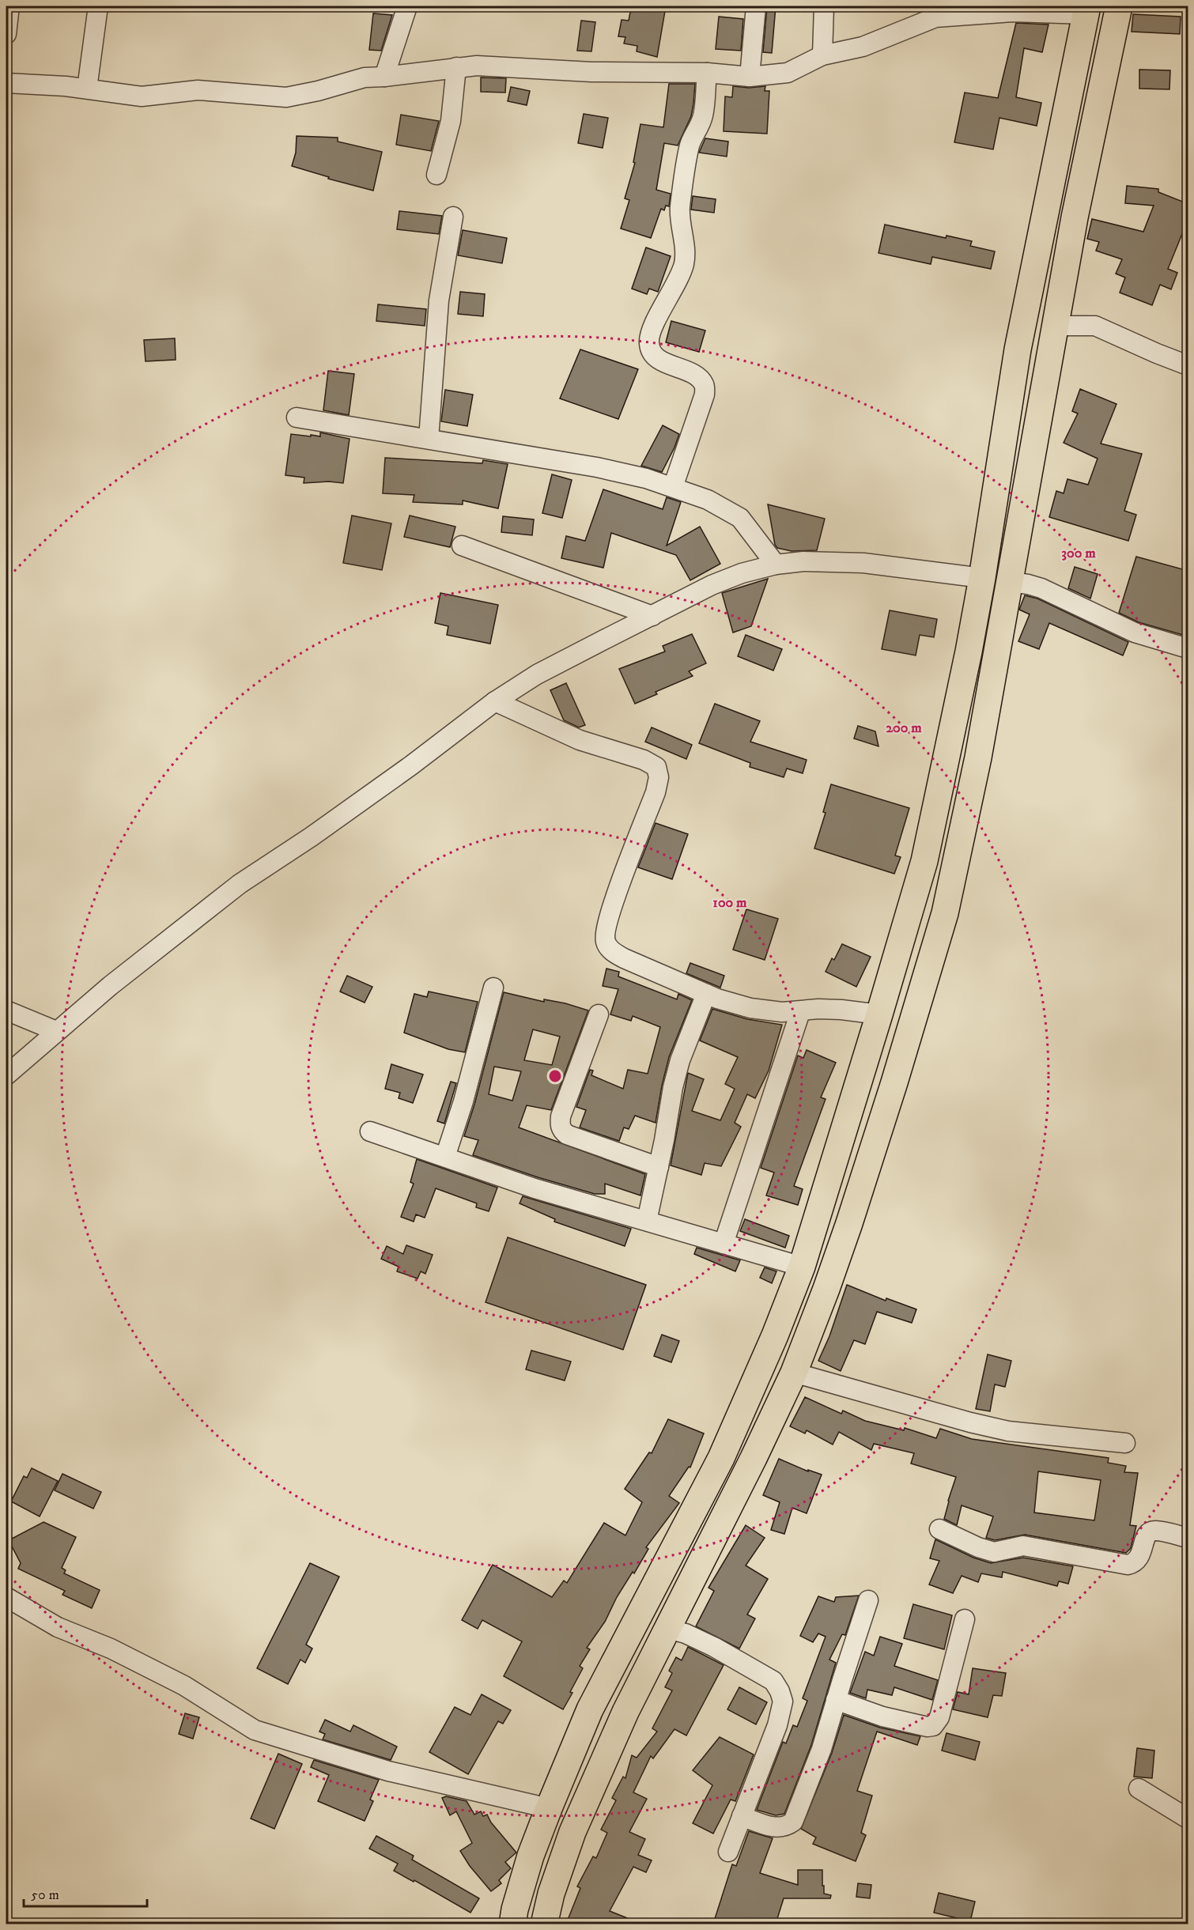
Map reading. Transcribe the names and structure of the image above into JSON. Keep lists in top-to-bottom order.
{
  "scale_bar": "50 m",
  "rings": ["300 m", "200 m", "100 m"]
}
